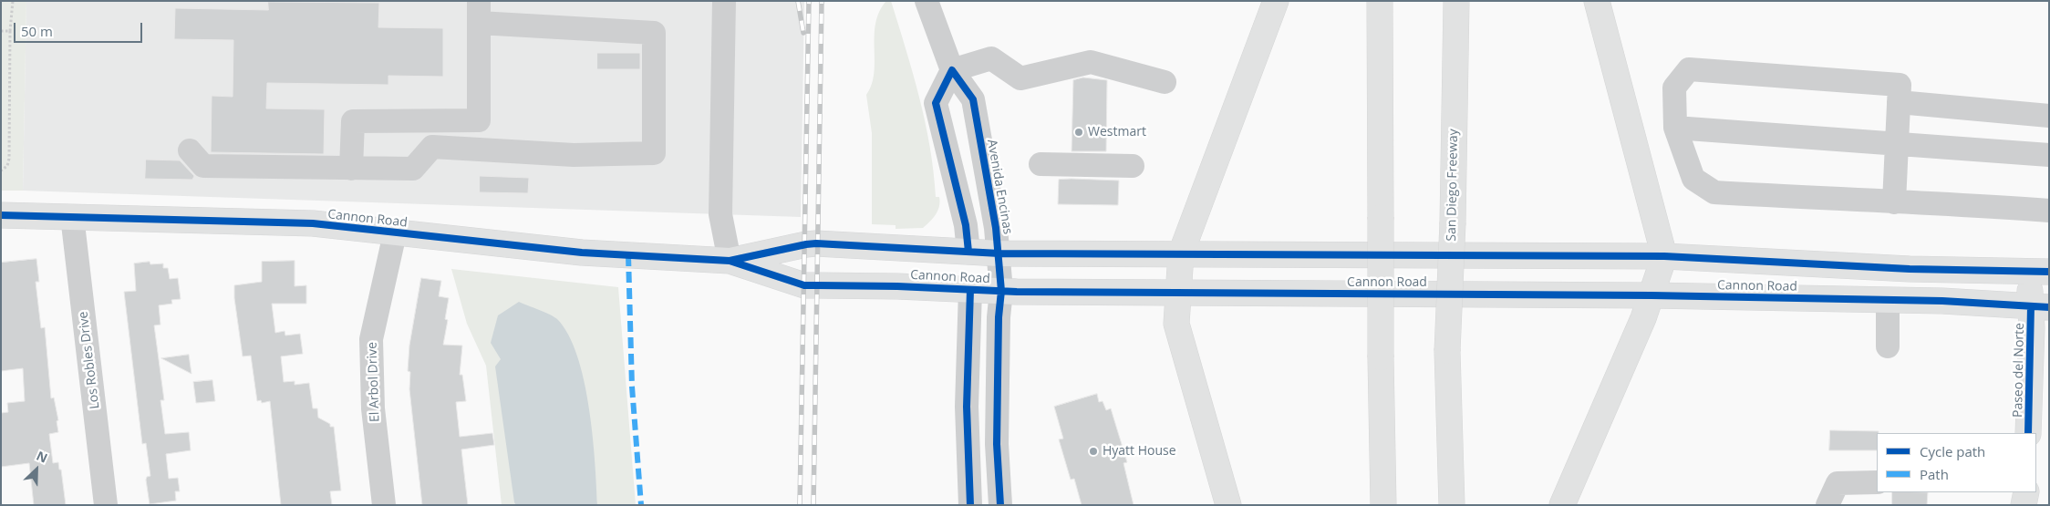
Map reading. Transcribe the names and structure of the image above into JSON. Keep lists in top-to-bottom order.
{
  "streets": {
    "main road": ["San Diego Freeway", "Cannon Road", "Paseo del Norte"],
    "street": ["Avenida Encinas", "Los Robles Drive", "El Arbol Drive"]
  },
  "crossings": [
    ["Avenida Encinas", "Cannon Road"],
    ["Cannon Road", "Los Robles Drive"],
    ["Cannon Road", "Paseo del Norte"],
    ["Cannon Road", "El Arbol Drive"]
  ],
  "places": ["Westmart", "Hyatt House"],
  "legend": ["Cycle path", "Path"],
  "scale_bar": "50 m",
  "north": "top right"
}
